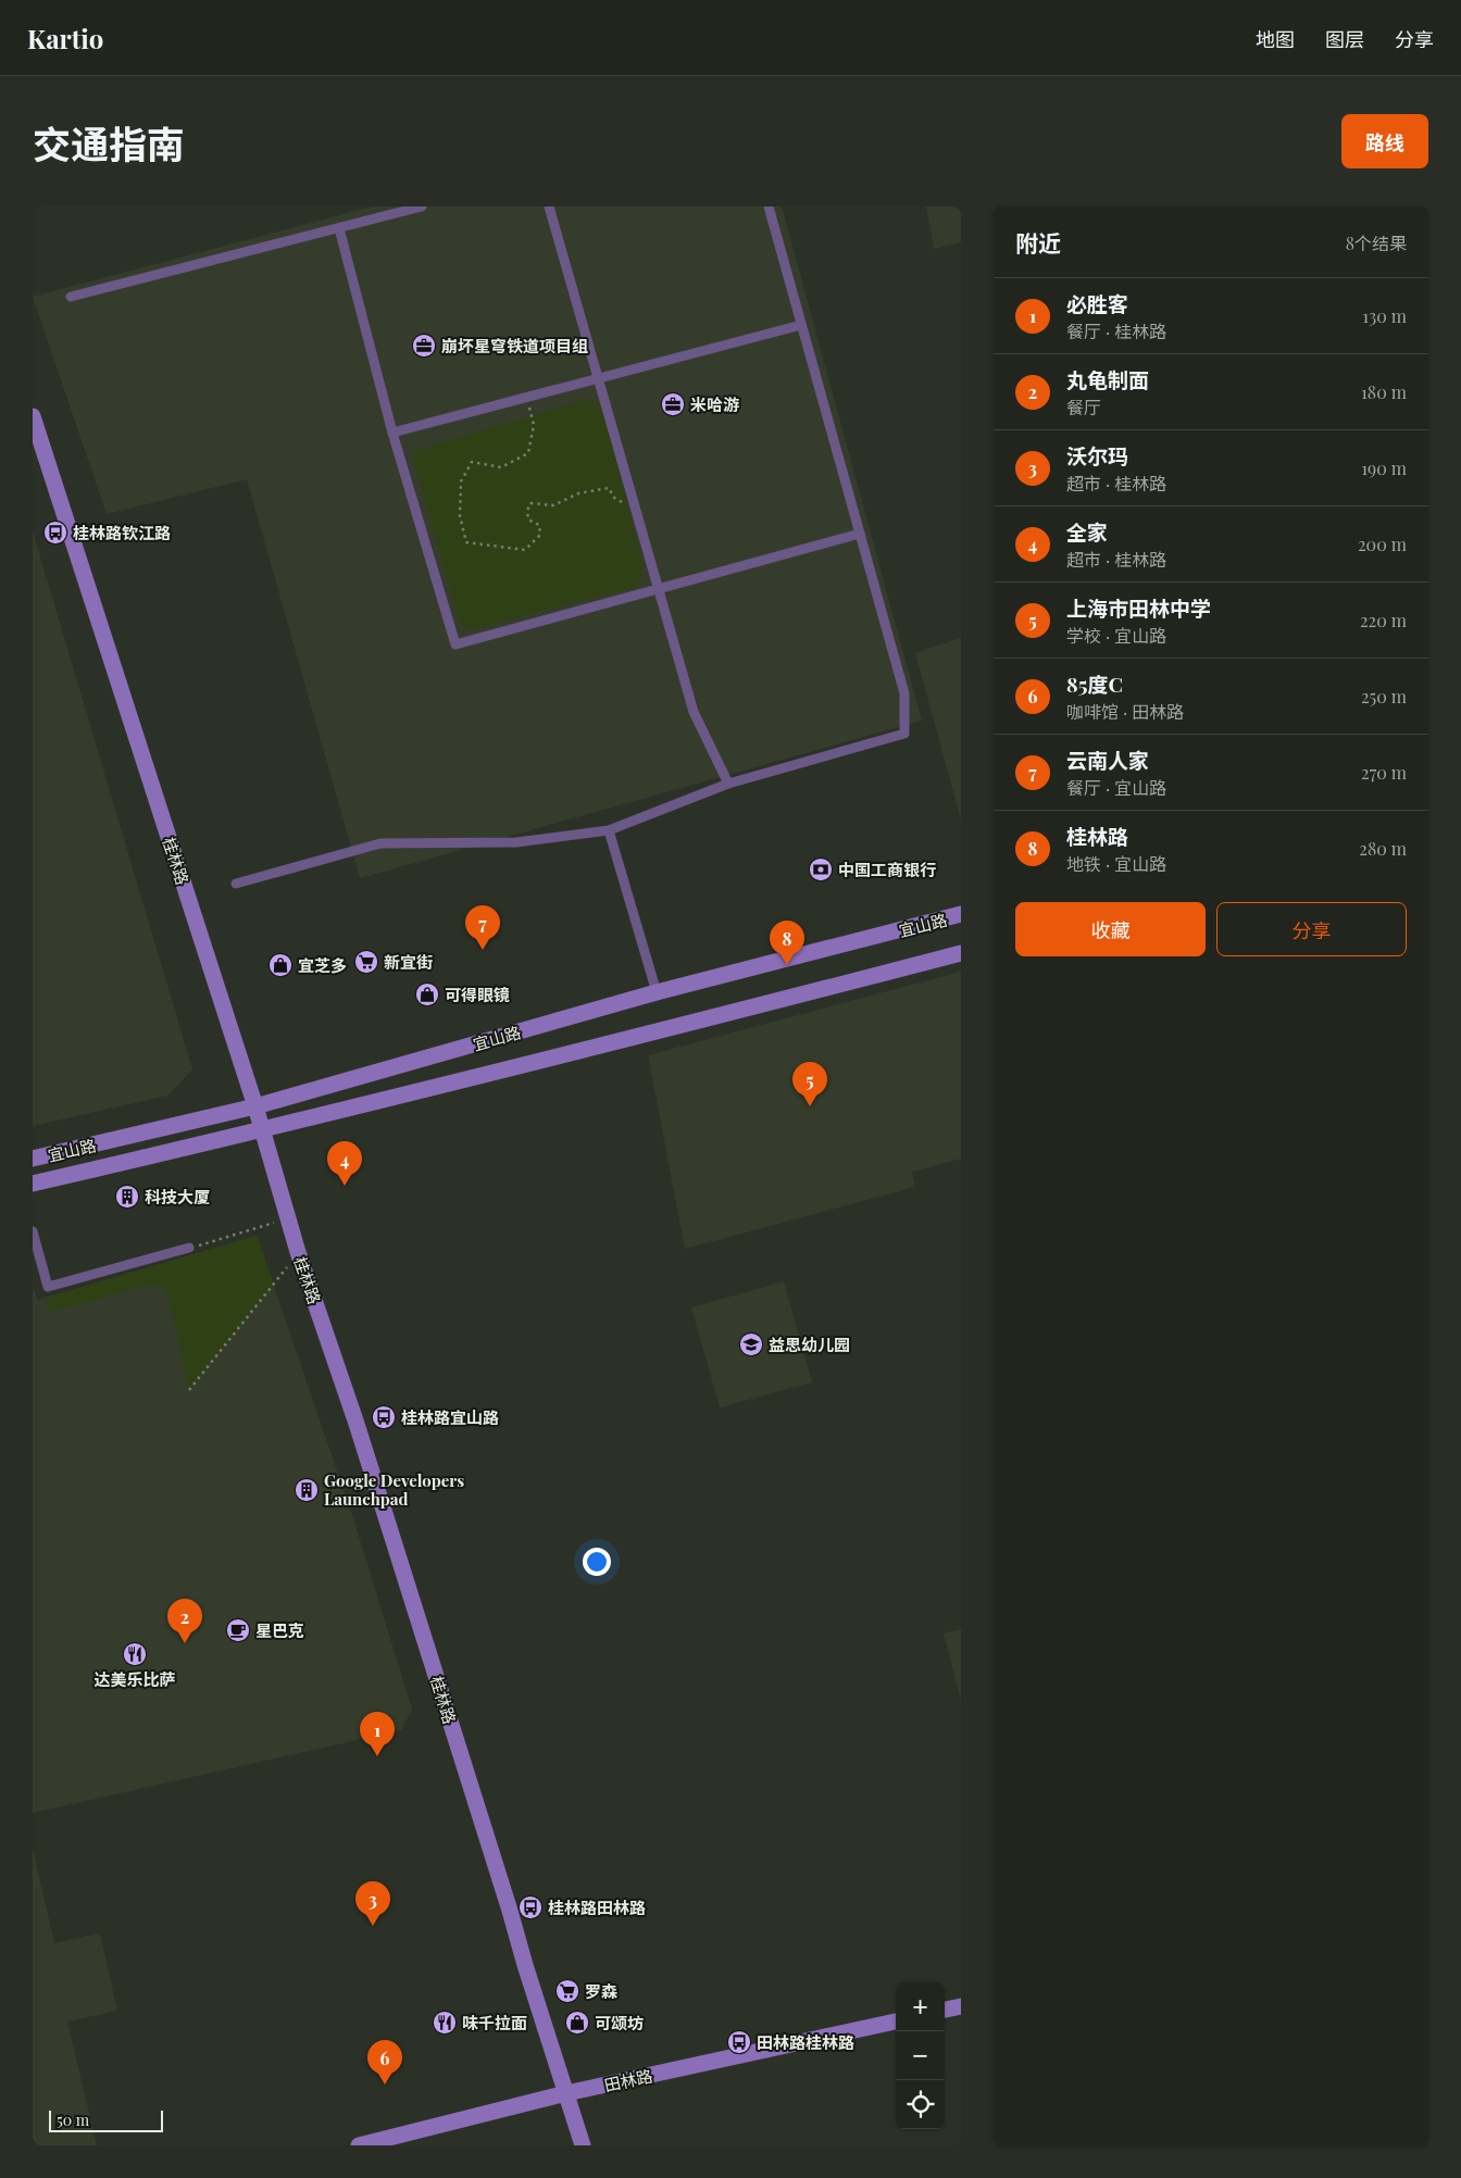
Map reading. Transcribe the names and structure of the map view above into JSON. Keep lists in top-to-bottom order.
{
  "streets": {
    "main road": ["桂林路", "宜山路", "田林路"]
  },
  "crossings": [
    ["桂林路", "宜山路"],
    ["桂林路", "田林路"]
  ],
  "places": {
    "office": ["崩坏星穹铁道项目组", "米哈游"],
    "bus stop": [
      "桂林路钦江路",
      "桂林路宜山路",
      "桂林路田林路",
      "田林路桂林路"
    ],
    "bank": ["中国工商银行"],
    "supermarket": ["新宜街", "罗森"],
    "shop": ["宜芝多", "可得眼镜", "可颂坊"],
    "building": ["科技大厦", "Google Developers Launchpad"],
    "school or university": ["益思幼儿园"],
    "cafe": ["星巴克"],
    "restaurant": ["达美乐比萨", "味千拉面"]
  },
  "scale_bar": "50 m",
  "page": {
    "header": "Kartio",
    "nav": ["地图", "图层", "分享"],
    "title": "交通指南",
    "buttons": [
      "路线",
      ["收藏", "分享"]
    ],
    "heading": ["附近", "8个结果"],
    "list": [
      {
        "mark": "1",
        "name": "必胜客",
        "note": "餐厅 · 桂林路",
        "value": "130 m"
      },
      {
        "mark": "2",
        "name": "丸龟制面",
        "note": "餐厅",
        "value": "180 m"
      },
      {
        "mark": "3",
        "name": "沃尔玛",
        "note": "超市 · 桂林路",
        "value": "190 m"
      },
      {
        "mark": "4",
        "name": "全家",
        "note": "超市 · 桂林路",
        "value": "200 m"
      },
      {
        "mark": "5",
        "name": "上海市田林中学",
        "note": "学校 · 宜山路",
        "value": "220 m"
      },
      {
        "mark": "6",
        "name": "85度C",
        "note": "咖啡馆 · 田林路",
        "value": "250 m"
      },
      {
        "mark": "7",
        "name": "云南人家",
        "note": "餐厅 · 宜山路",
        "value": "270 m"
      },
      {
        "mark": "8",
        "name": "桂林路",
        "note": "地铁 · 宜山路",
        "value": "280 m"
      }
    ],
    "pins": [
      "7",
      "8",
      "5",
      "4",
      "2",
      "1",
      "3",
      "6"
    ],
    "map_buttons": ["+", "−"],
    "scale": "50 m"
  }
}
